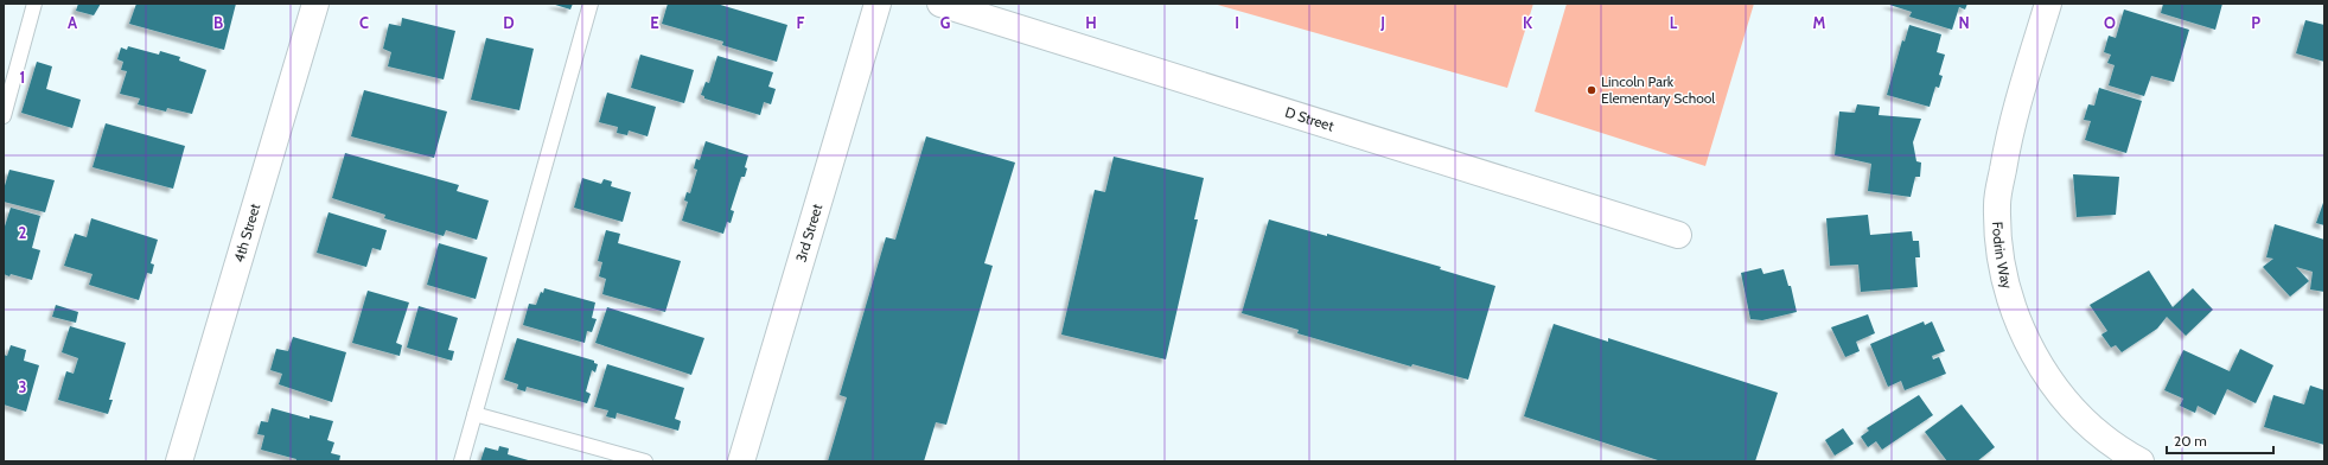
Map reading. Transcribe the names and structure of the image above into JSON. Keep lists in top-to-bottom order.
{
  "streets": {
    "street": [
      "D Street",
      "4th Street",
      "3rd Street",
      "Fodrin Way"
    ]
  },
  "places": ["Lincoln Park Elementary School"],
  "scale_bar": "20 m",
  "grid": {
    "columns": [
      "A",
      "B",
      "C",
      "D",
      "E",
      "F",
      "G",
      "H",
      "I",
      "J",
      "K",
      "L",
      "M",
      "N",
      "O",
      "P"
    ],
    "rows": ["1", "2", "3"]
  }
}
